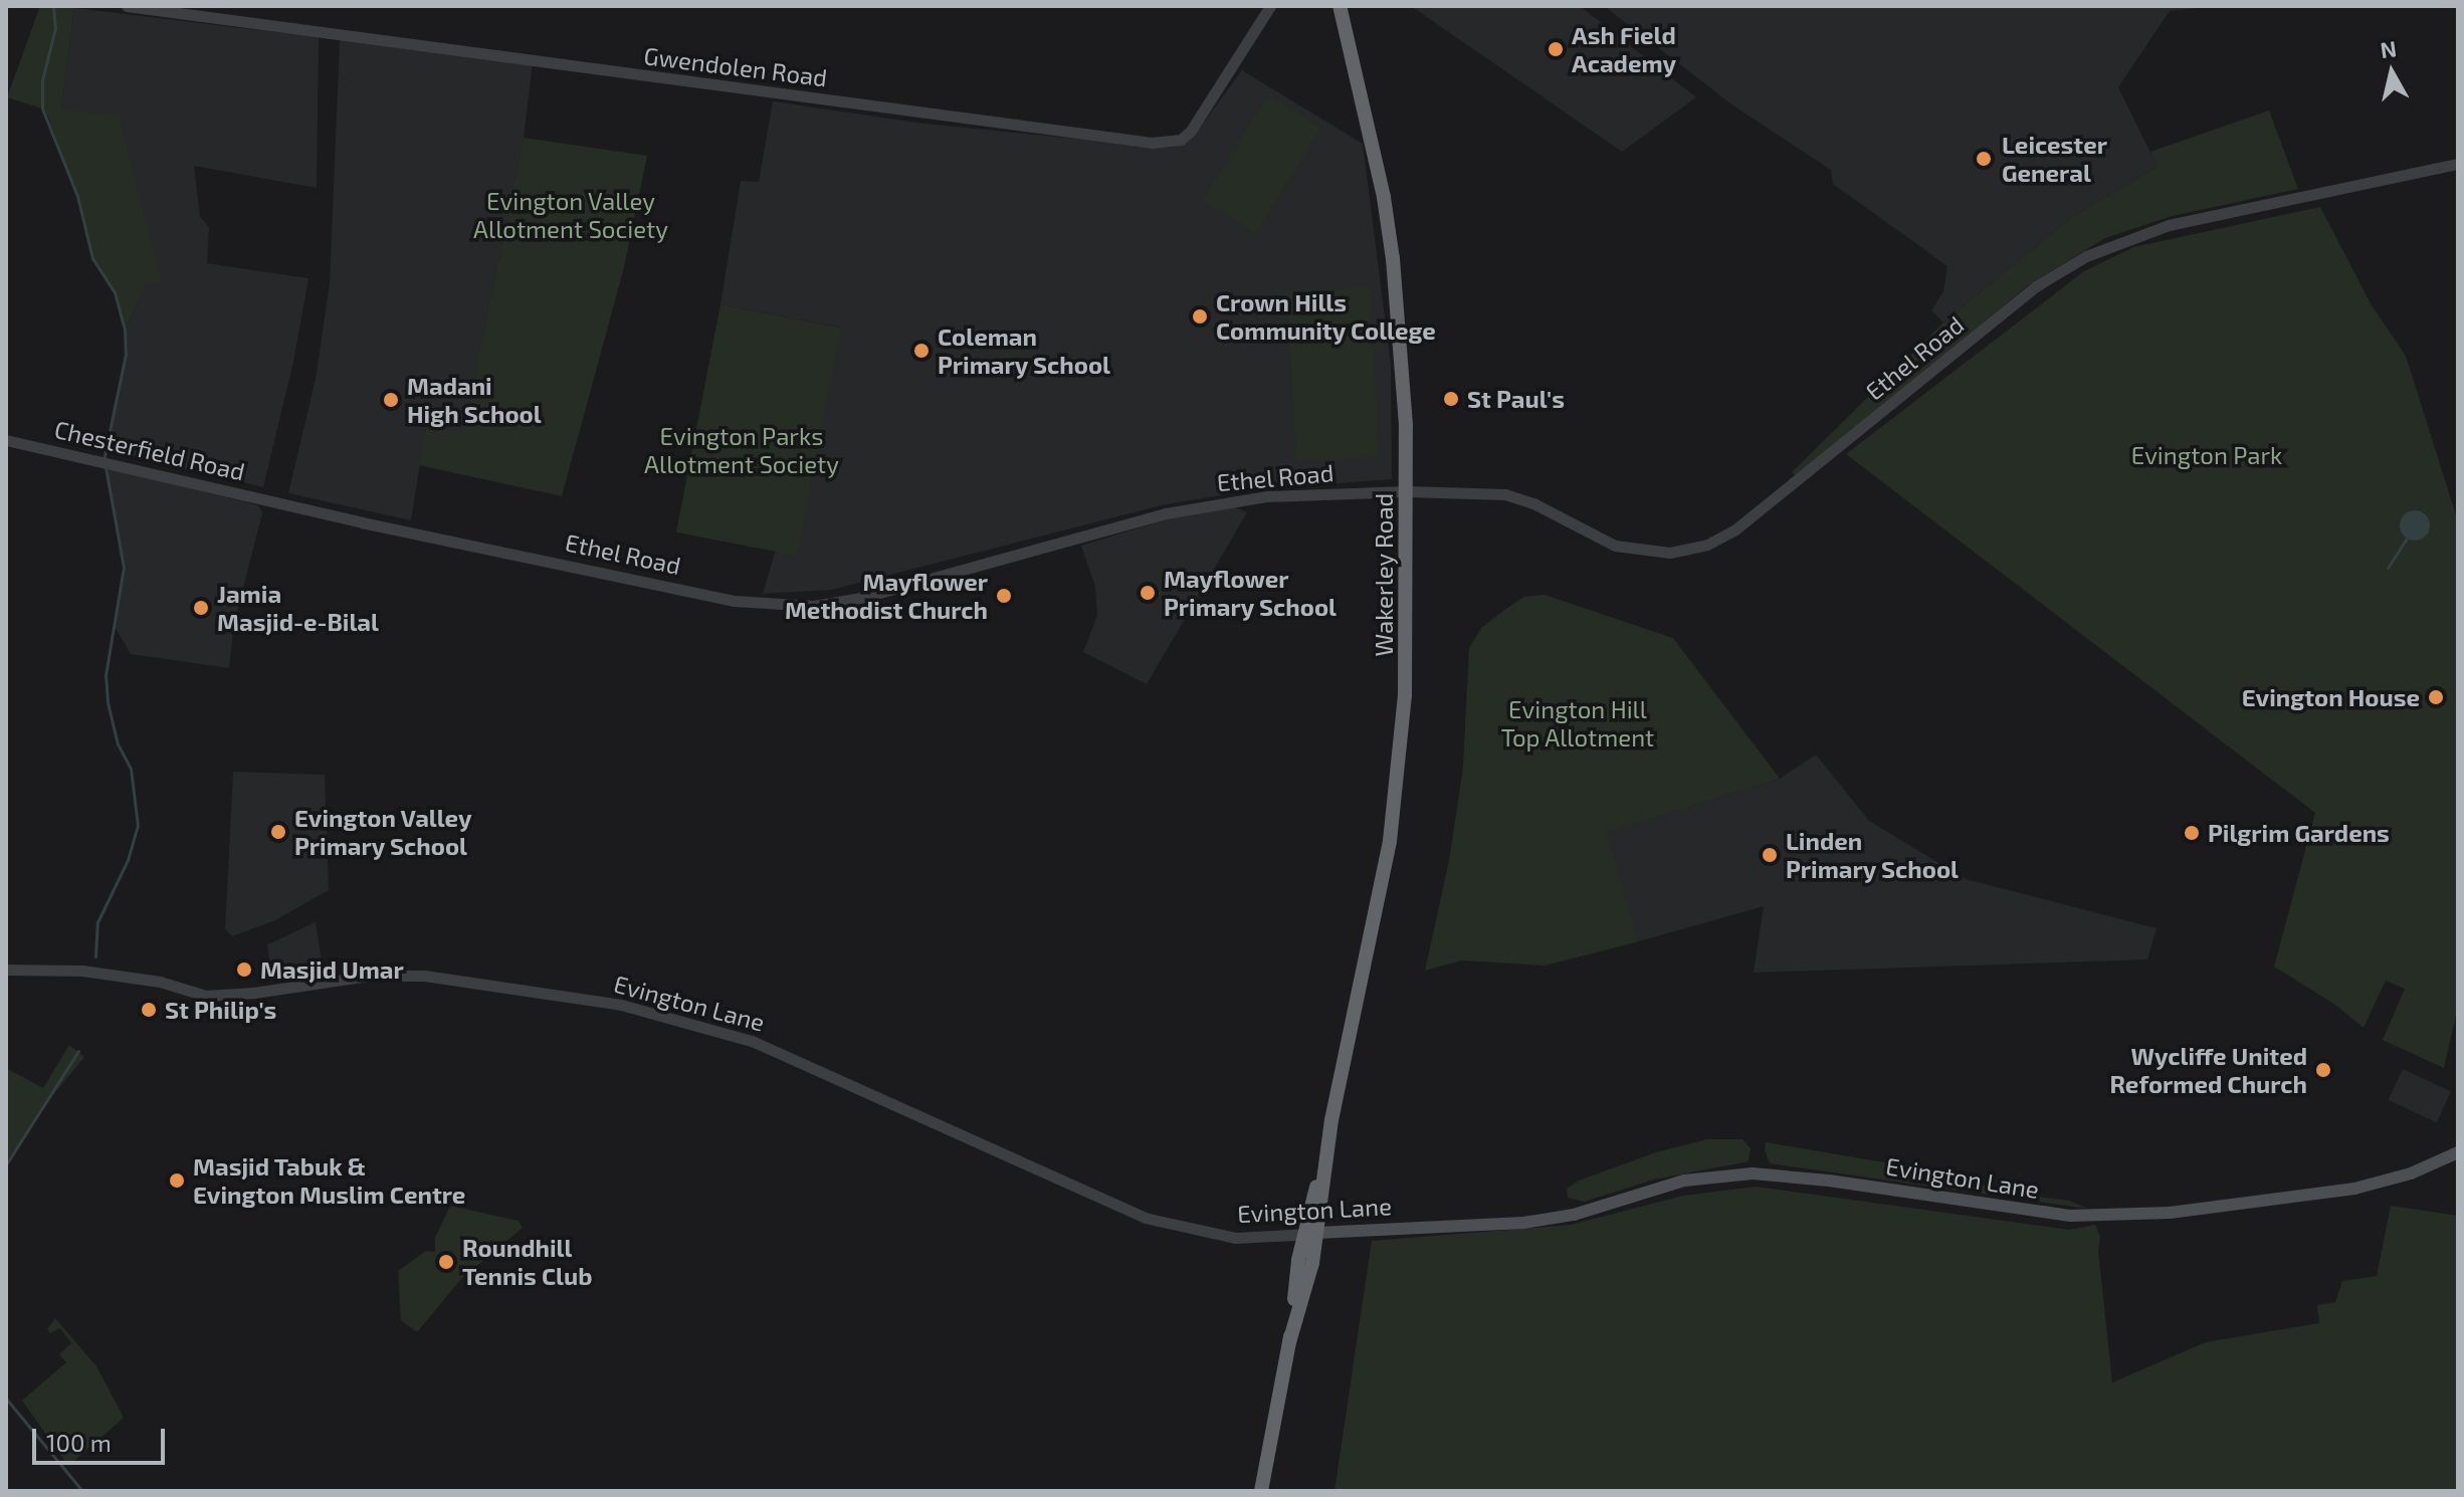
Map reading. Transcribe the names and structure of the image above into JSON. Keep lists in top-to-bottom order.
{
  "streets": {
    "highway": ["Wakerley Road"],
    "main road": ["Evington Lane"],
    "street": ["Gwendolen Road", "Ethel Road", "Chesterfield Road"]
  },
  "crossings": [
    ["Ethel Road", "Chesterfield Road"],
    ["Ethel Road", "Wakerley Road"],
    ["Wakerley Road", "Evington Lane"]
  ],
  "parks": [
    "Evington Valley Allotment Society",
    "Evington Parks Allotment Society",
    "Evington Park",
    "Evington Hill Top Allotment"
  ],
  "places": [
    "Ash Field Academy",
    "Leicester General",
    "Crown Hills Community College",
    "Coleman Primary School",
    "St Paul's",
    "Madani High School",
    "Mayflower Primary School",
    "Mayflower Methodist Church",
    "Jamia Masjid-e-Bilal",
    "Evington House",
    "Evington Valley Primary School",
    "Pilgrim Gardens",
    "Linden Primary School",
    "Masjid Umar",
    "St Philip's",
    "Wycliffe United Reformed Church",
    "Masjid Tabuk & Evington Muslim Centre",
    "Roundhill Tennis Club"
  ],
  "scale_bar": "100 m",
  "north": "top"
}
